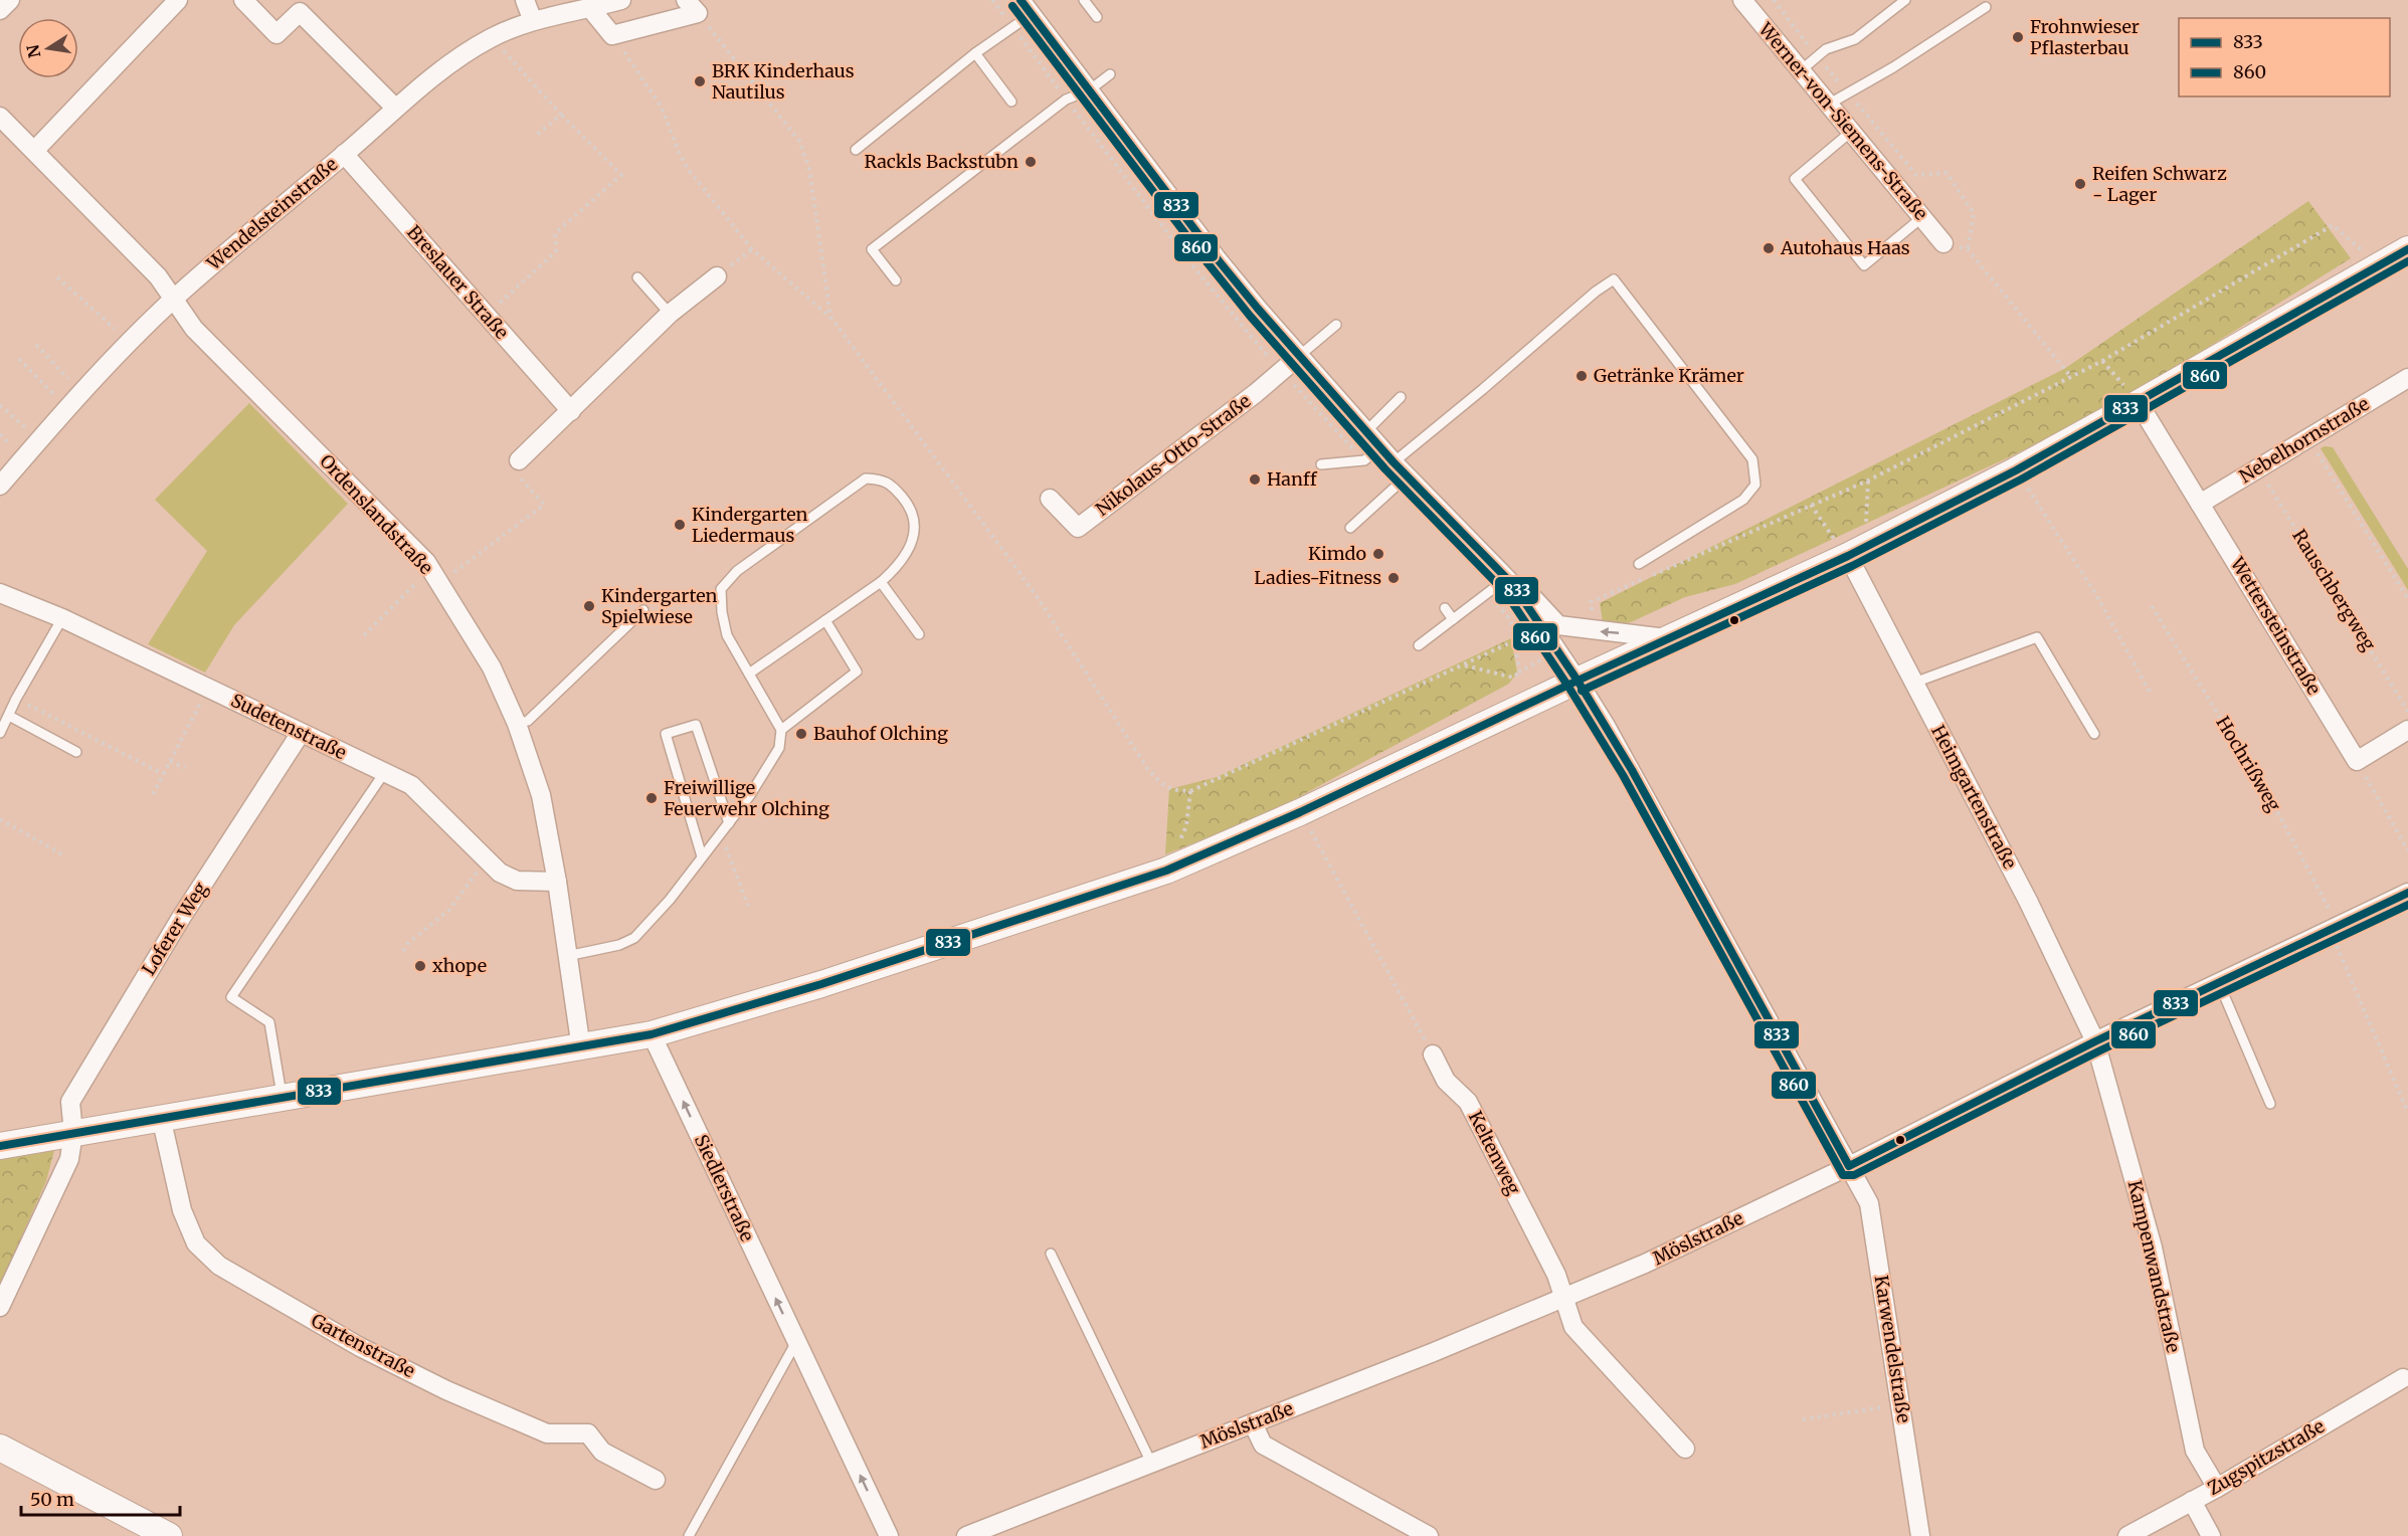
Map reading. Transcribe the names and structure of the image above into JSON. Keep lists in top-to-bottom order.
{
  "streets": {
    "street": [
      "Werner-von-Siemens-Straße",
      "Wendelsteinstraße",
      "Breslauer Straße",
      "Nebelhornstraße",
      "Nikolaus-Otto-Straße",
      "Ordenslandstraße",
      "Wettersteinstraße",
      "Sudetenstraße",
      "Heimgartenstraße",
      "Loferer Weg",
      "Keltenweg",
      "Siedlerstraße",
      "Möslstraße",
      "Kampenwandstraße",
      "Gartenstraße",
      "Karwendelstraße",
      "Zugspitzstraße"
    ],
    "path": ["Rauschbergweg", "Hochrißweg"]
  },
  "crossings": [
    ["Wendelsteinstraße", "Breslauer Straße"],
    ["Wendelsteinstraße", "Ordenslandstraße"],
    ["Nebelhornstraße", "Rauschbergweg"],
    ["Nebelhornstraße", "Wettersteinstraße"],
    ["Ordenslandstraße", "Sudetenstraße"],
    ["Sudetenstraße", "Loferer Weg"],
    ["Hochrißweg", "Möslstraße"],
    ["Heimgartenstraße", "Möslstraße"],
    ["Heimgartenstraße", "Kampenwandstraße"],
    ["Keltenweg", "Möslstraße"],
    ["Möslstraße", "Kampenwandstraße"],
    ["Möslstraße", "Karwendelstraße"],
    ["Kampenwandstraße", "Zugspitzstraße"]
  ],
  "one_way": ["Siedlerstraße"],
  "places": [
    "Frohnwieser Pflasterbau",
    "BRK Kinderhaus Nautilus",
    "Rackls Backstubn",
    "Reifen Schwarz - Lager",
    "Autohaus Haas",
    "Getränke Krämer",
    "Hanff",
    "Kindergarten Liedermaus",
    "Kimdo",
    "Ladies-Fitness",
    "Kindergarten Spielwiese",
    "Bauhof Olching",
    "Freiwillige Feuerwehr Olching",
    "xhope"
  ],
  "lines": ["transit line 833", "transit line 860"],
  "legend": ["833", "860"],
  "scale_bar": "50 m",
  "north": "left"
}
